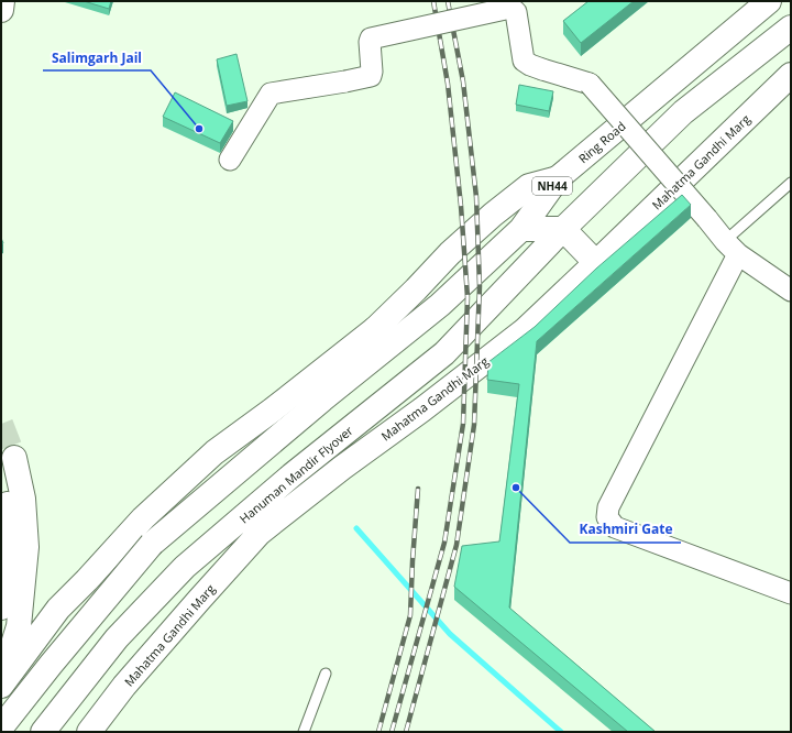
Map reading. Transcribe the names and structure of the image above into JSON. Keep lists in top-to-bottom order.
{
  "streets": {
    "main road": [
      "Ring Road",
      "Mahatma Gandhi Marg",
      "NH44",
      "Hanuman Mandir Flyover"
    ]
  },
  "places": ["Salimgarh Jail", "Kashmiri Gate"]
}
